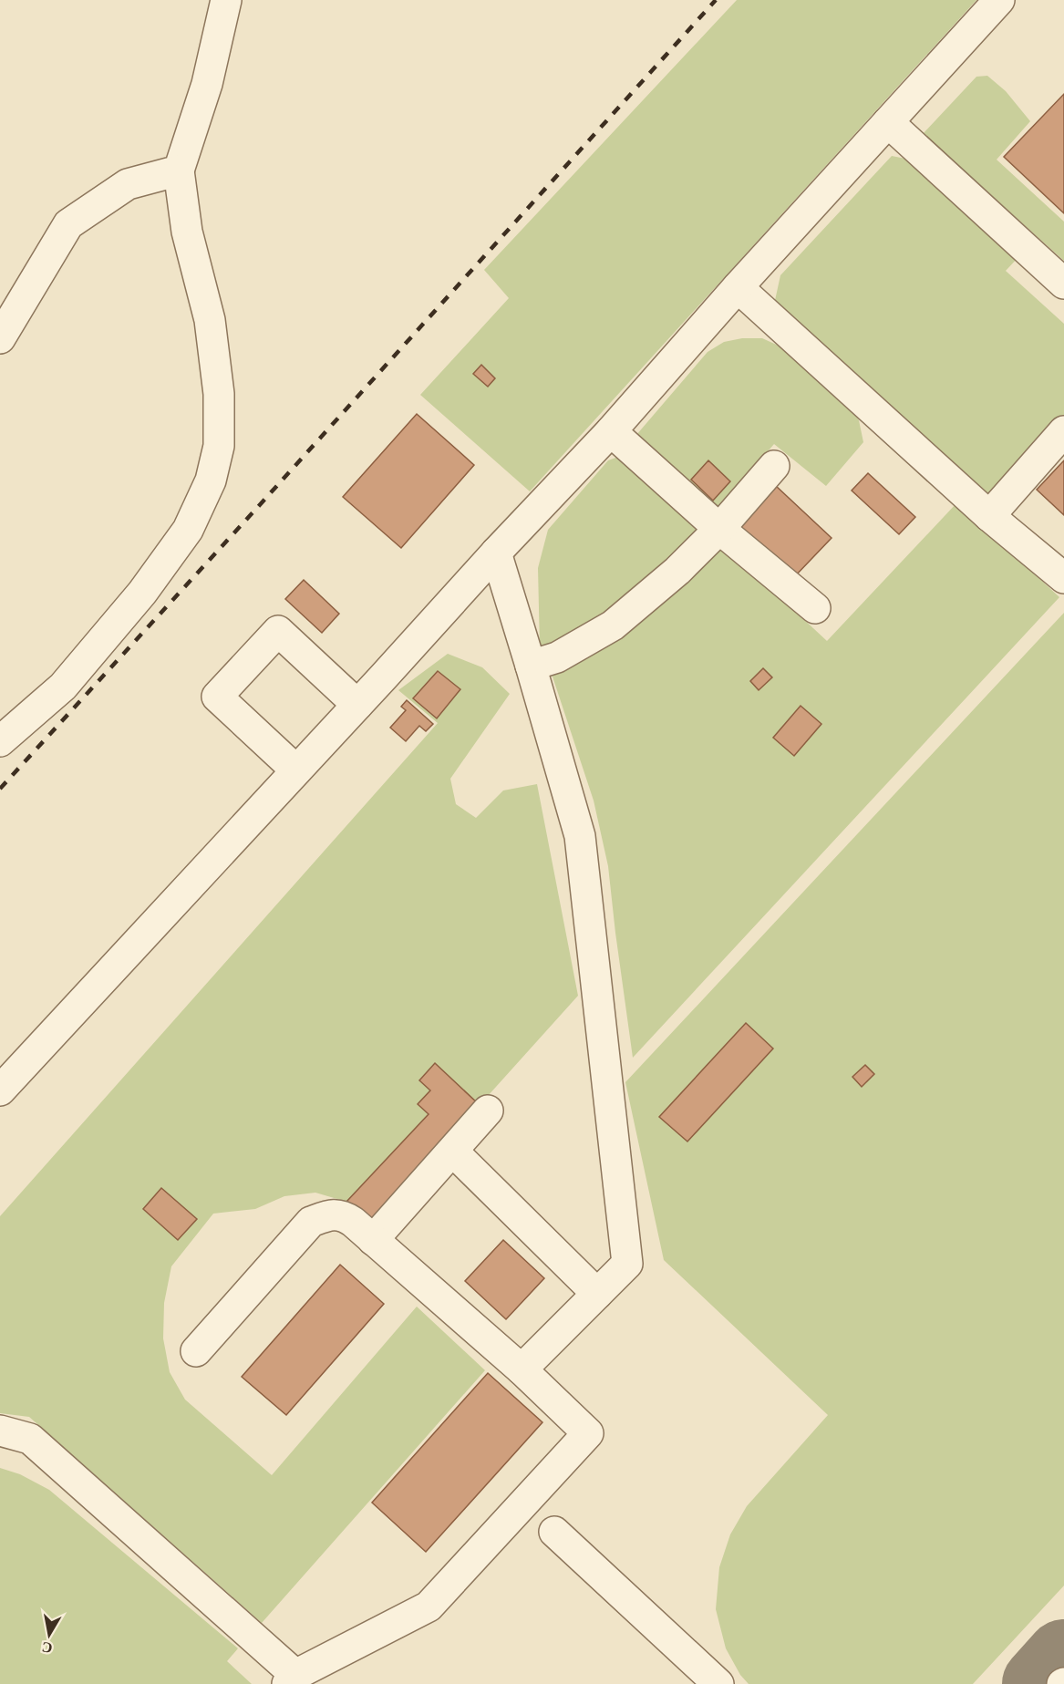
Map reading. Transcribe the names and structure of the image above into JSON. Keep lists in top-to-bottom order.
{
  "north": "bottom"
}
